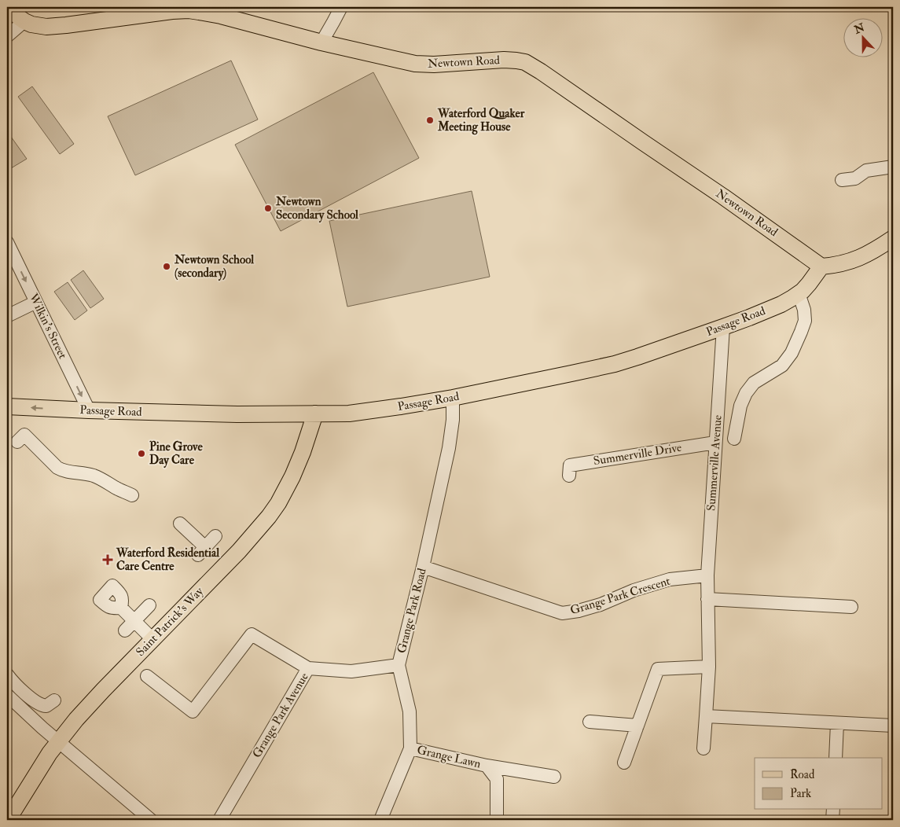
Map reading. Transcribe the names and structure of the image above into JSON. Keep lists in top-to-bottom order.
{
  "streets": {
    "main road": ["Newtown Road", "Passage Road", "Saint Patrick's Way"],
    "street": [
      "Wilkin's Street",
      "Summerville Drive",
      "Summerville Avenue",
      "Grange Park Crescent",
      "Grange Park Road",
      "Grange Park Avenue",
      "Grange Lawn"
    ]
  },
  "crossings": [
    ["Newtown Road", "Passage Road"],
    ["Passage Road", "Wilkin's Street"],
    ["Passage Road", "Summerville Avenue"],
    ["Passage Road", "Grange Park Road"],
    ["Passage Road", "Saint Patrick's Way"],
    ["Summerville Drive", "Summerville Avenue"],
    ["Summerville Avenue", "Grange Park Crescent"],
    ["Grange Park Crescent", "Grange Park Road"],
    ["Grange Park Road", "Grange Park Avenue"],
    ["Grange Park Road", "Grange Lawn"]
  ],
  "one_way": ["Wilkin's Street"],
  "places": {
    "other": [
      "Waterford Quaker Meeting House",
      "Newtown Secondary School",
      "Newtown School (secondary)",
      "Pine Grove Day Care"
    ],
    "health": ["Waterford Residential Care Centre"]
  },
  "legend": ["Road", "Park"],
  "north": "top"
}
